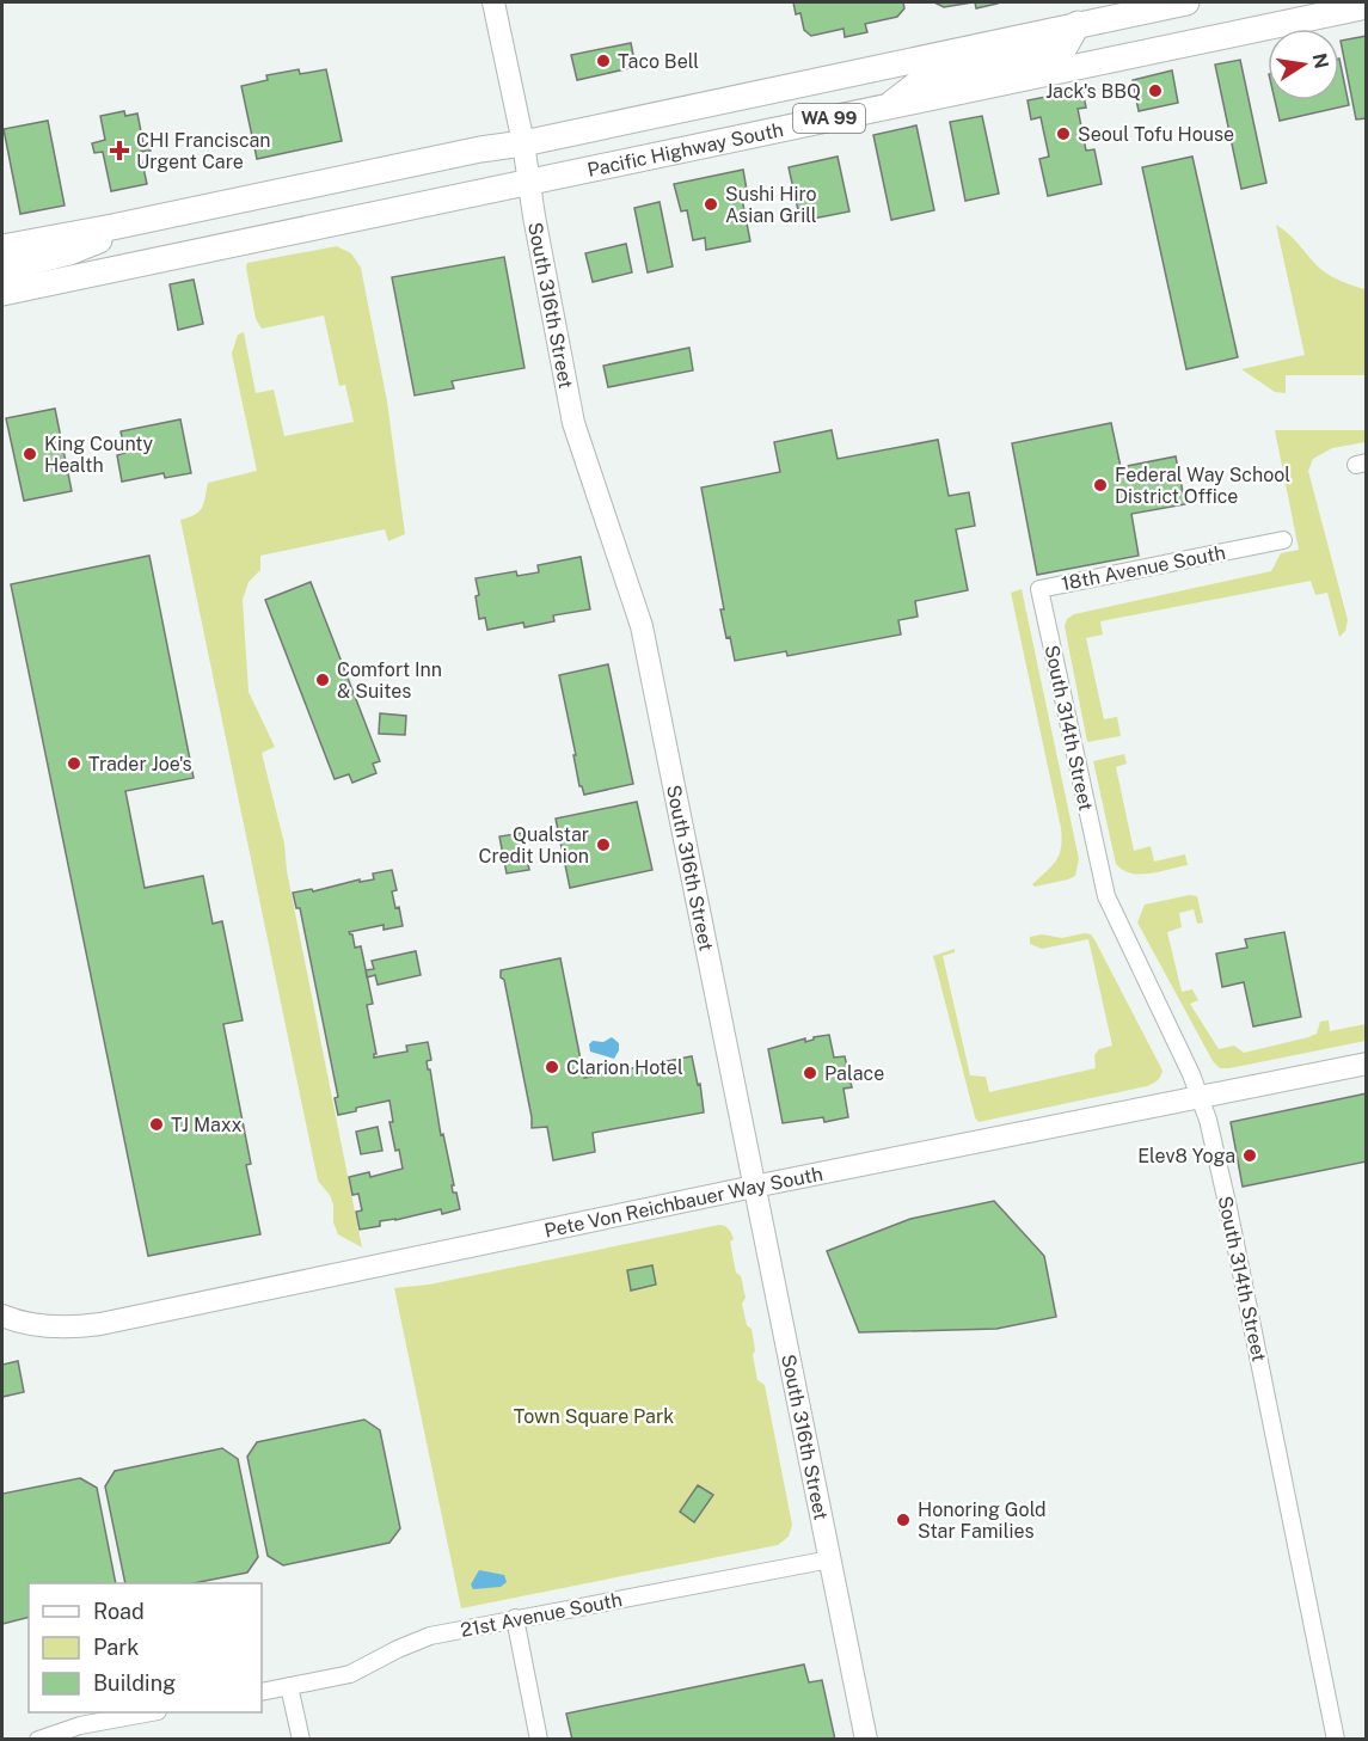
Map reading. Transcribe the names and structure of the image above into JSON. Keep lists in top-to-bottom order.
{
  "streets": {
    "main road": ["WA 99", "Pacific Highway South"],
    "street": [
      "South 316th Street",
      "18th Avenue South",
      "South 314th Street",
      "Pete Von Reichbauer Way South",
      "21st Avenue South"
    ]
  },
  "crossings": [
    ["Pacific Highway South", "South 316th Street"],
    ["South 316th Street", "Pete Von Reichbauer Way South"],
    ["South 316th Street", "21st Avenue South"],
    ["18th Avenue South", "South 314th Street"],
    ["South 314th Street", "Pete Von Reichbauer Way South"]
  ],
  "parks": ["Town Square Park"],
  "places": {
    "other": [
      "Taco Bell",
      "Jack's BBQ",
      "Seoul Tofu House",
      "Sushi Hiro Asian Grill",
      "King County Health",
      "Federal Way School District Office",
      "Comfort Inn & Suites",
      "Trader Joe's",
      "Qualstar Credit Union",
      "Clarion Hotel",
      "Palace",
      "TJ Maxx",
      "Elev8 Yoga",
      "Honoring Gold Star Families"
    ],
    "health": ["CHI Franciscan Urgent Care"]
  },
  "legend": ["Road", "Park", "Building"],
  "north": "right"
}
